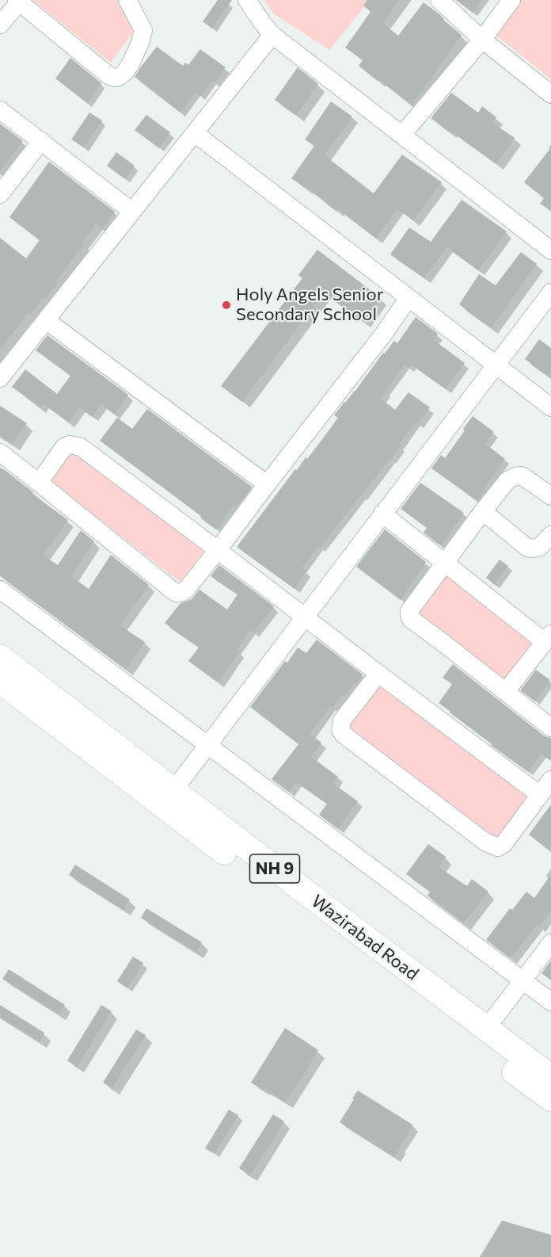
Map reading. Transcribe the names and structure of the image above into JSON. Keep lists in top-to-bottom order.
{
  "streets": {
    "highway": ["NH 9", "Wazirabad Road"]
  },
  "places": ["Holy Angels Senior Secondary School"]
}
